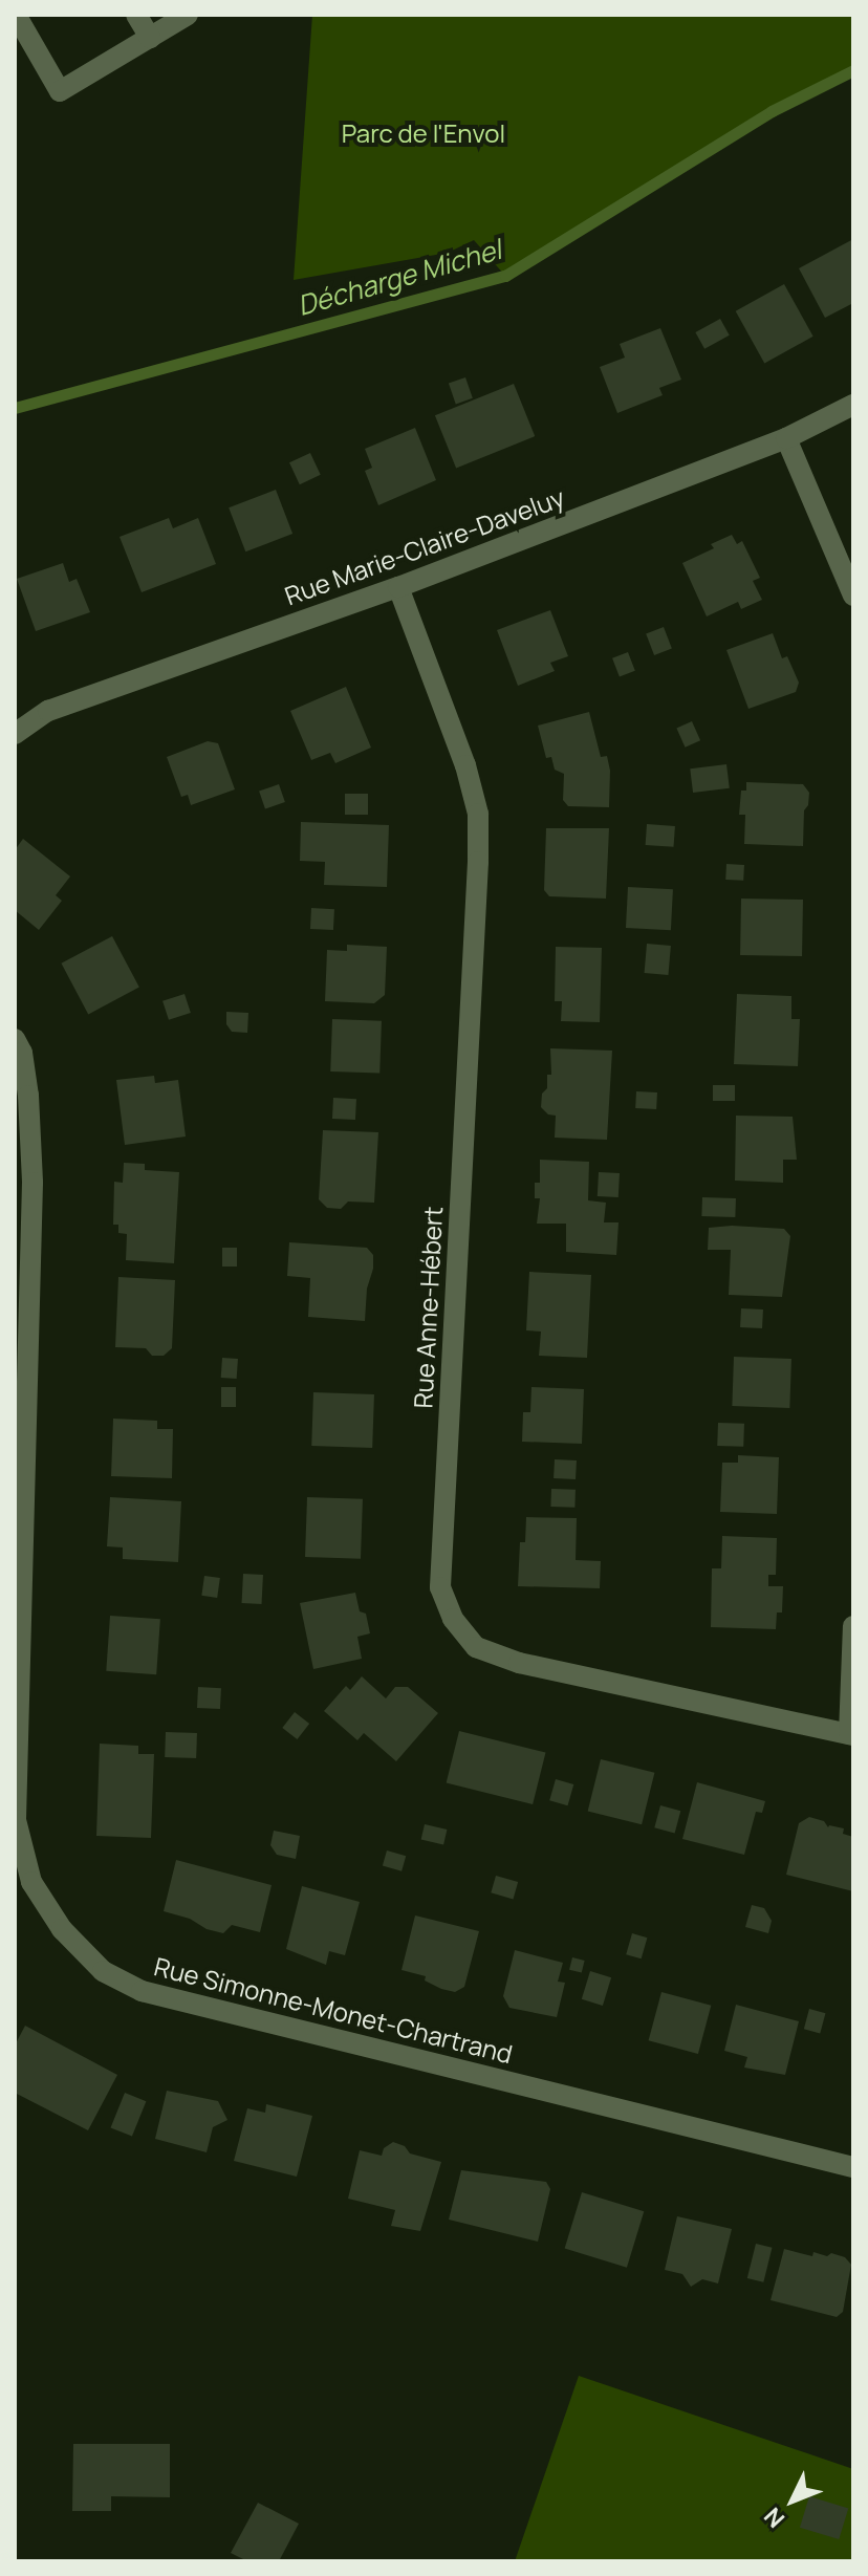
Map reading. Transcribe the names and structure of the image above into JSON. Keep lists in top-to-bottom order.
{
  "streets": {
    "street": ["Rue Marie-Claire-Daveluy", "Rue Anne-Hébert", "Rue Simonne-Monet-Chartrand"]
  },
  "crossings": [
    ["Rue Marie-Claire-Daveluy", "Rue Anne-Hébert"]
  ],
  "water": ["Décharge Michel"],
  "parks": ["Parc de l'Envol"],
  "north": "bottom left"
}
